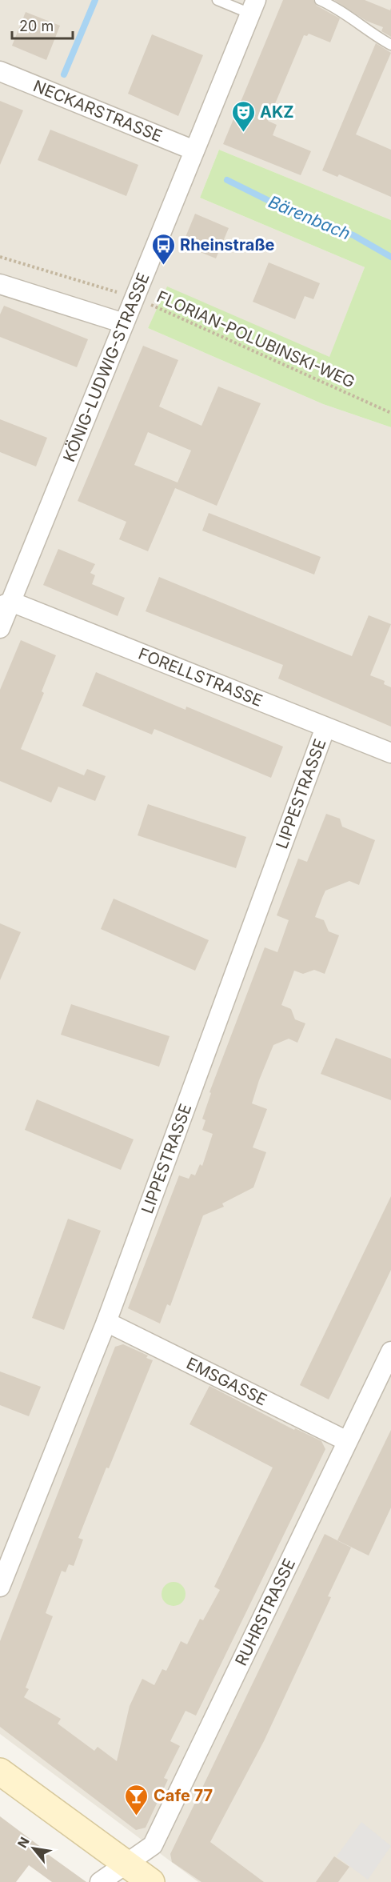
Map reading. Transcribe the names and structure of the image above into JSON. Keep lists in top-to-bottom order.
{
  "streets": {
    "street": [
      "NECKARSTRASSE",
      "KÖNIG-LUDWIG-STRASSE",
      "FORELLSTRASSE",
      "LIPPESTRASSE",
      "EMSGASSE",
      "RUHRSTRASSE"
    ],
    "path": ["FLORIAN-POLUBINSKI-WEG"]
  },
  "crossings": [
    ["NECKARSTRASSE", "KÖNIG-LUDWIG-STRASSE"],
    ["FLORIAN-POLUBINSKI-WEG", "KÖNIG-LUDWIG-STRASSE"],
    ["KÖNIG-LUDWIG-STRASSE", "FORELLSTRASSE"],
    ["FORELLSTRASSE", "LIPPESTRASSE"],
    ["LIPPESTRASSE", "EMSGASSE"],
    ["EMSGASSE", "RUHRSTRASSE"]
  ],
  "water": ["Bärenbach"],
  "places": {
    "theatre": ["AKZ"],
    "bus stop": ["Rheinstraße"],
    "bar": ["Cafe 77"]
  },
  "scale_bar": "20 m",
  "north": "top left"
}
